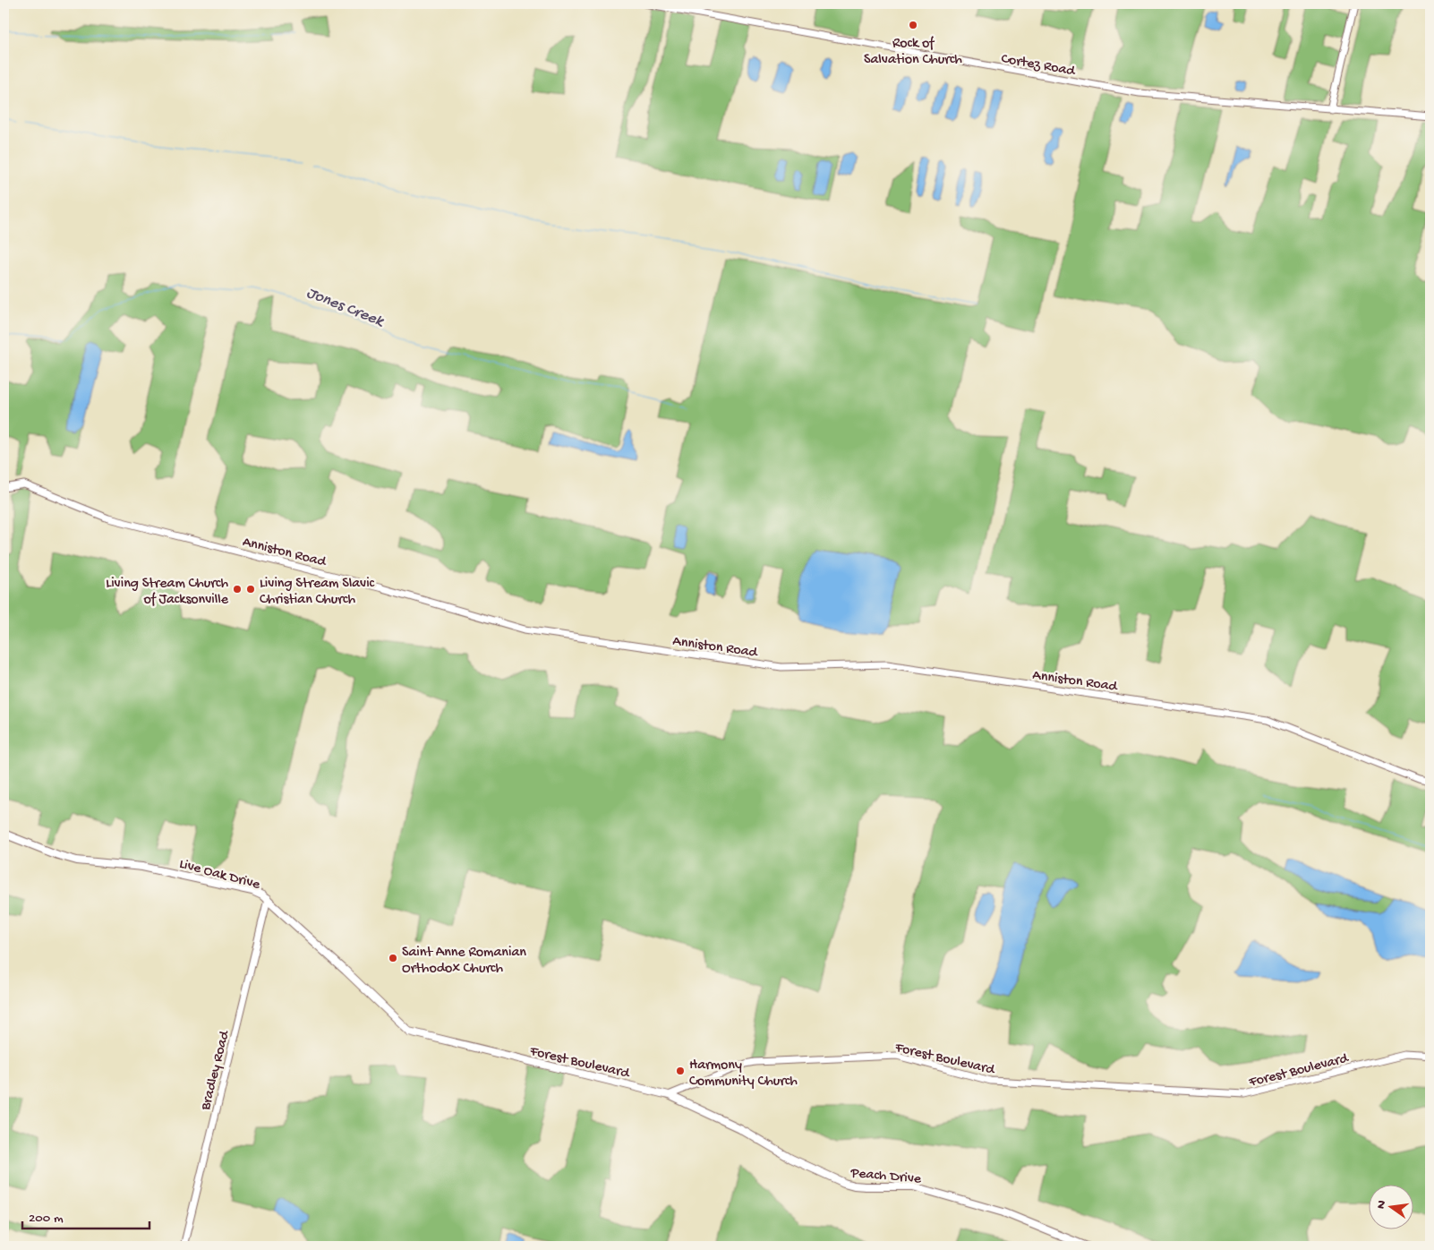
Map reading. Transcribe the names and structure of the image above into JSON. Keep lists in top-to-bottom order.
{
  "streets": {
    "main road": ["Live Oak Drive", "Forest Boulevard", "Peach Drive"],
    "street": ["Cortez Road", "Anniston Road", "Bradley Road"]
  },
  "crossings": [
    ["Live Oak Drive", "Forest Boulevard"],
    ["Live Oak Drive", "Bradley Road"],
    ["Forest Boulevard", "Peach Drive"]
  ],
  "water": ["Jones Creek"],
  "places": [
    "Rock of Salvation Church",
    "Living Stream Church of Jacksonville",
    "Living Stream Slavic Christian Church",
    "Saint Anne Romanian Orthodox Church",
    "Harmony Community Church"
  ],
  "scale_bar": "200 m",
  "north": "left"
}
